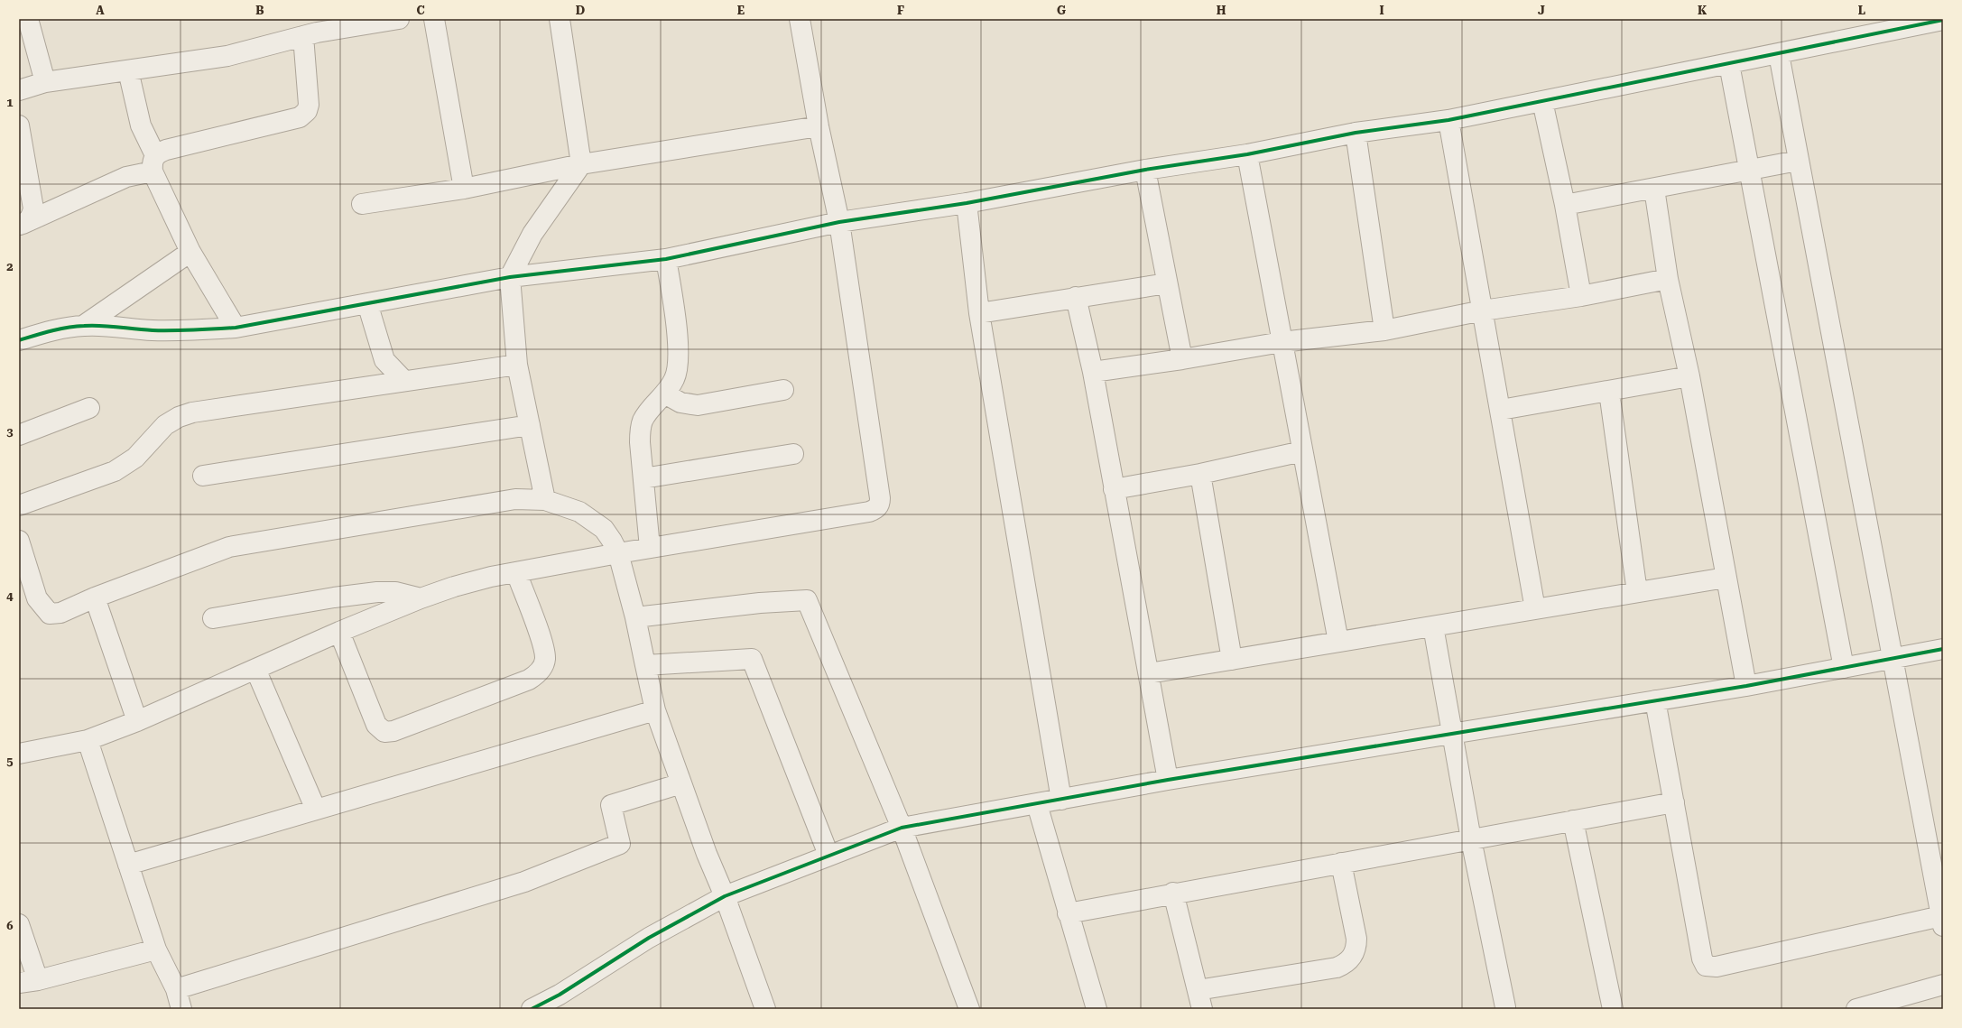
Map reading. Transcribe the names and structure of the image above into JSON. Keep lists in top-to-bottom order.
{
  "grid": {
    "columns": [
      "A",
      "B",
      "C",
      "D",
      "E",
      "F",
      "G",
      "H",
      "I",
      "J",
      "K",
      "L"
    ],
    "rows": [
      "1",
      "2",
      "3",
      "4",
      "5",
      "6"
    ]
  }
}
